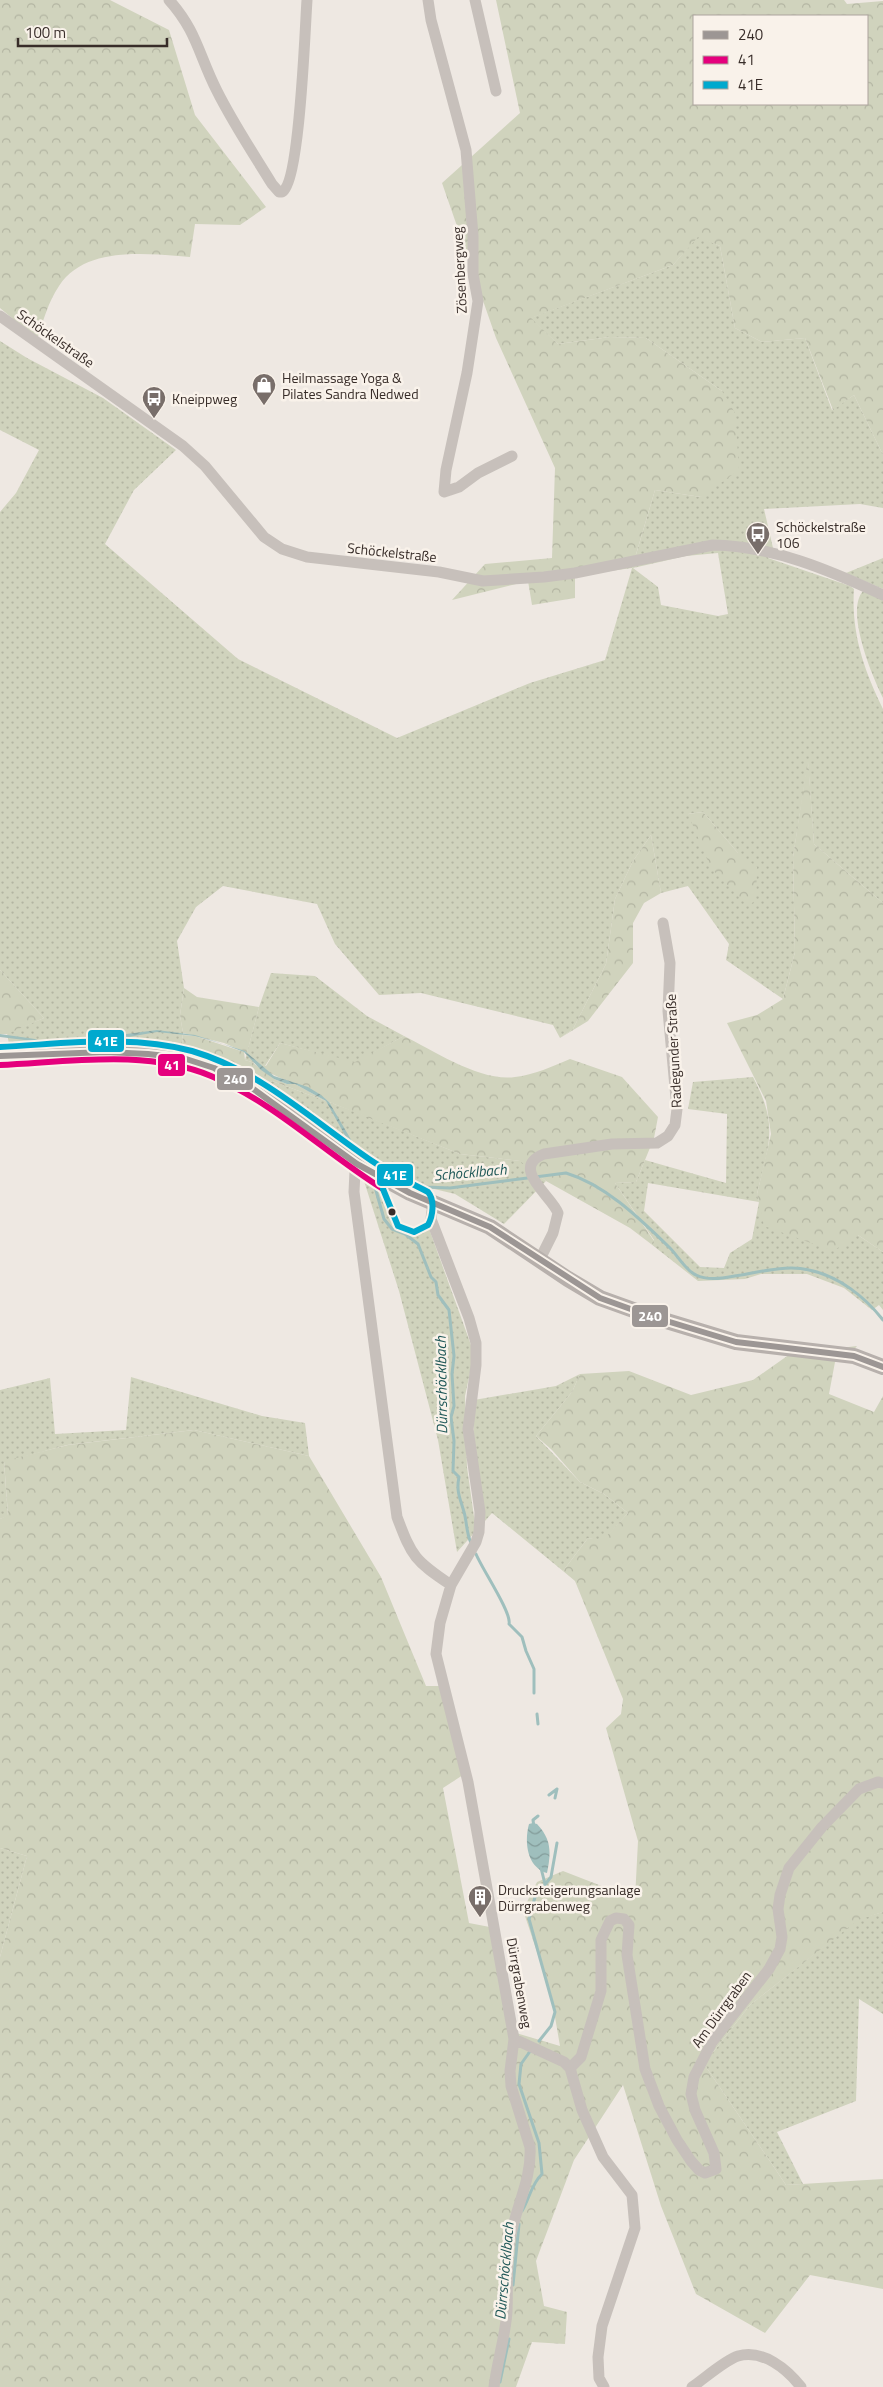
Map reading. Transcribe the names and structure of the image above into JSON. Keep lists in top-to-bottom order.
{
  "streets": {
    "street": [
      "Zösenbergweg",
      "Schöckelstraße",
      "Radegunder Straße",
      "Dürrgrabenweg",
      "Am Dürrgraben"
    ]
  },
  "water": ["Schöcklbach", "Dürrschöcklbach"],
  "places": {
    "shop": ["Heilmassage Yoga & Pilates Sandra Nedwed"],
    "bus stop": ["Kneippweg", "Schöckelstraße 106"],
    "building": ["Drucksteigerungsanlage Dürrgrabenweg"]
  },
  "lines": ["transit line 41E", "transit line 240", "transit line 41"],
  "legend": ["240", "41", "41E"],
  "scale_bar": "100 m"
}
